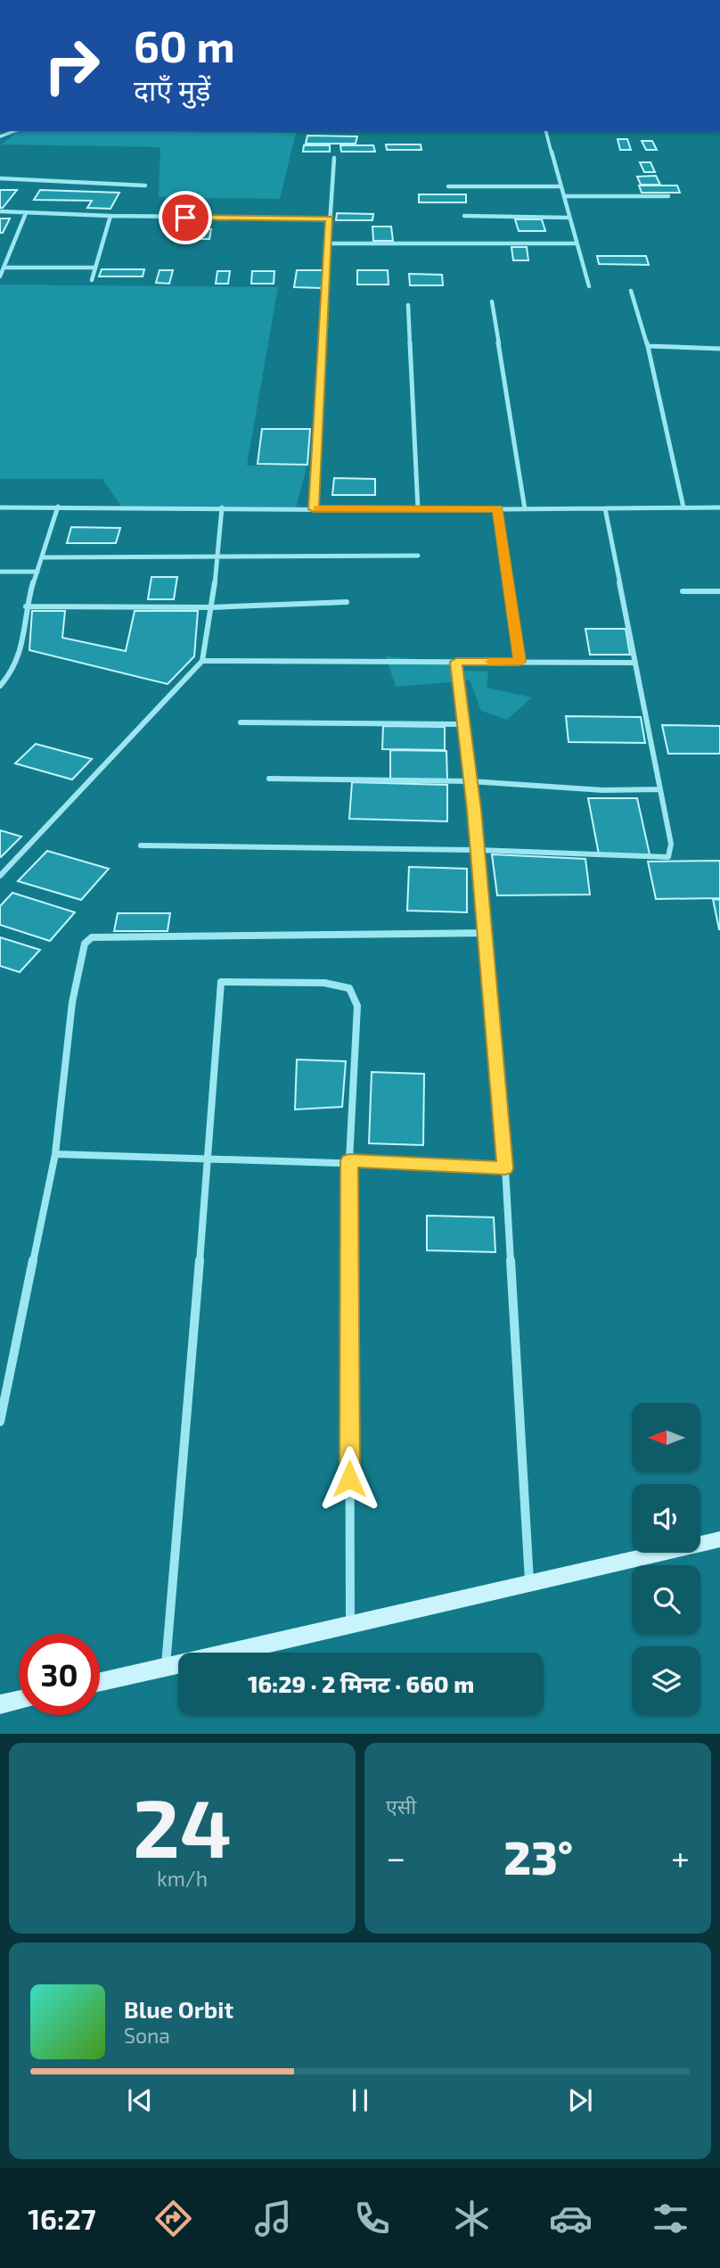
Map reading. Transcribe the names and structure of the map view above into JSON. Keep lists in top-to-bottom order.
{
  "north": "left",
  "page": {
    "turn": ["60 m", "दाएँ मुड़ें"],
    "limit": "30",
    "trip": "16:29 · 2 मिनट · 660 m",
    "tile": [
      ["24", "km/h"],
      "एसी"
    ],
    "heat": ["−", "23°", "+"],
    "song": ["Blue Orbit", "Sona"],
    "tabs": "16:27"
  }
}
